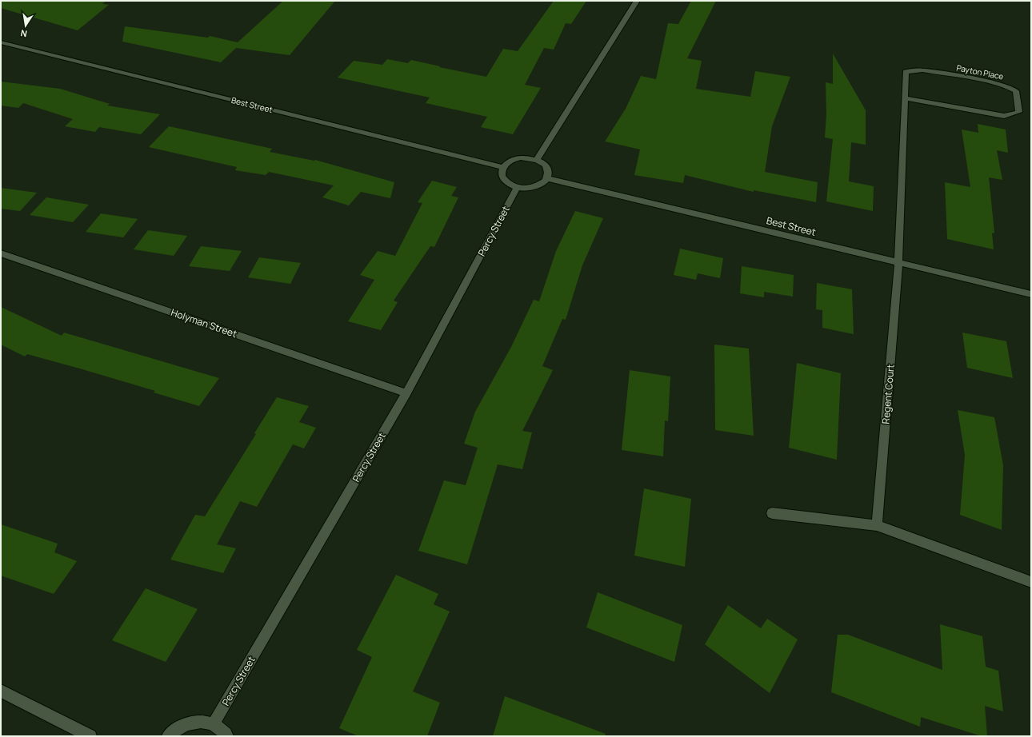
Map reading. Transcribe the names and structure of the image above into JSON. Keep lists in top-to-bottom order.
{
  "streets": {
    "street": [
      "Payton Place",
      "Best Street",
      "Percy Street",
      "Holyman Street",
      "Regent Court"
    ]
  },
  "crossings": [
    ["Payton Place", "Best Street"],
    ["Payton Place", "Regent Court"],
    ["Best Street", "Percy Street"],
    ["Best Street", "Regent Court"],
    ["Percy Street", "Holyman Street"]
  ],
  "north": "bottom"
}
